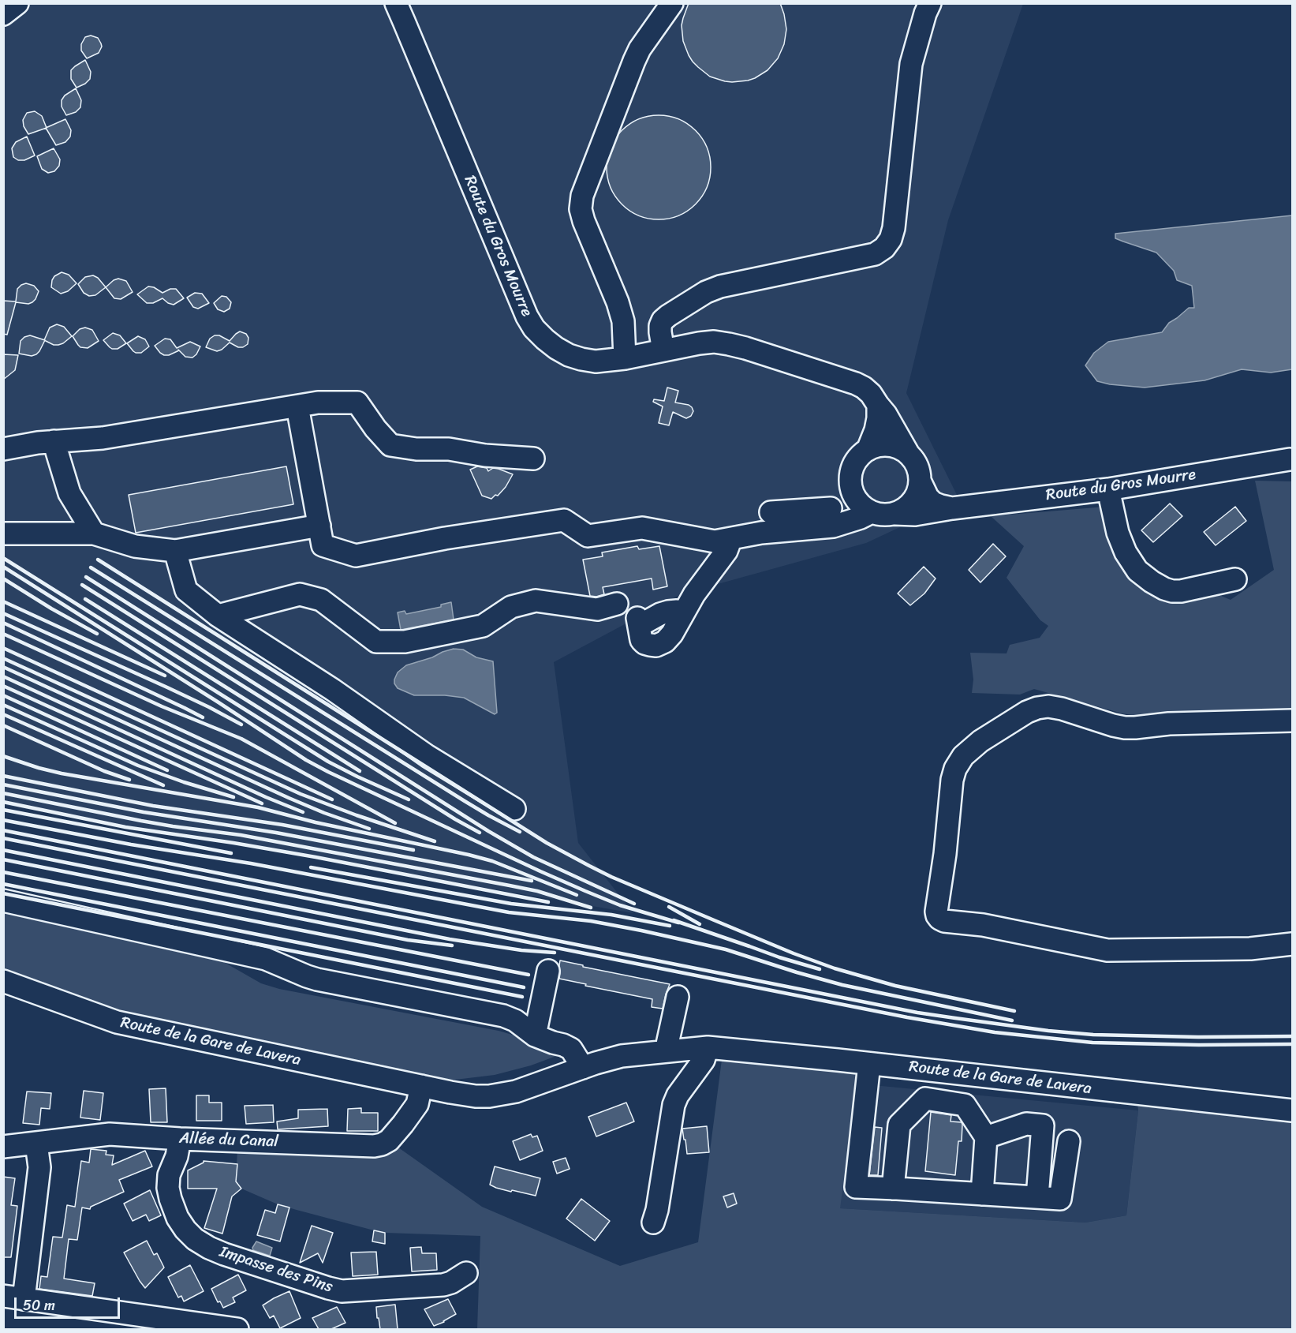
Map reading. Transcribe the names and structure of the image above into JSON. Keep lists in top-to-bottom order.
{
  "streets": {
    "street": [
      "Route du Gros Mourre",
      "Route de la Gare de Lavera",
      "Allée du Canal",
      "Impasse des Pins"
    ]
  },
  "crossings": [
    ["Route de la Gare de Lavera", "Allée du Canal"],
    ["Allée du Canal", "Impasse des Pins"]
  ],
  "scale_bar": "50 m"
}
